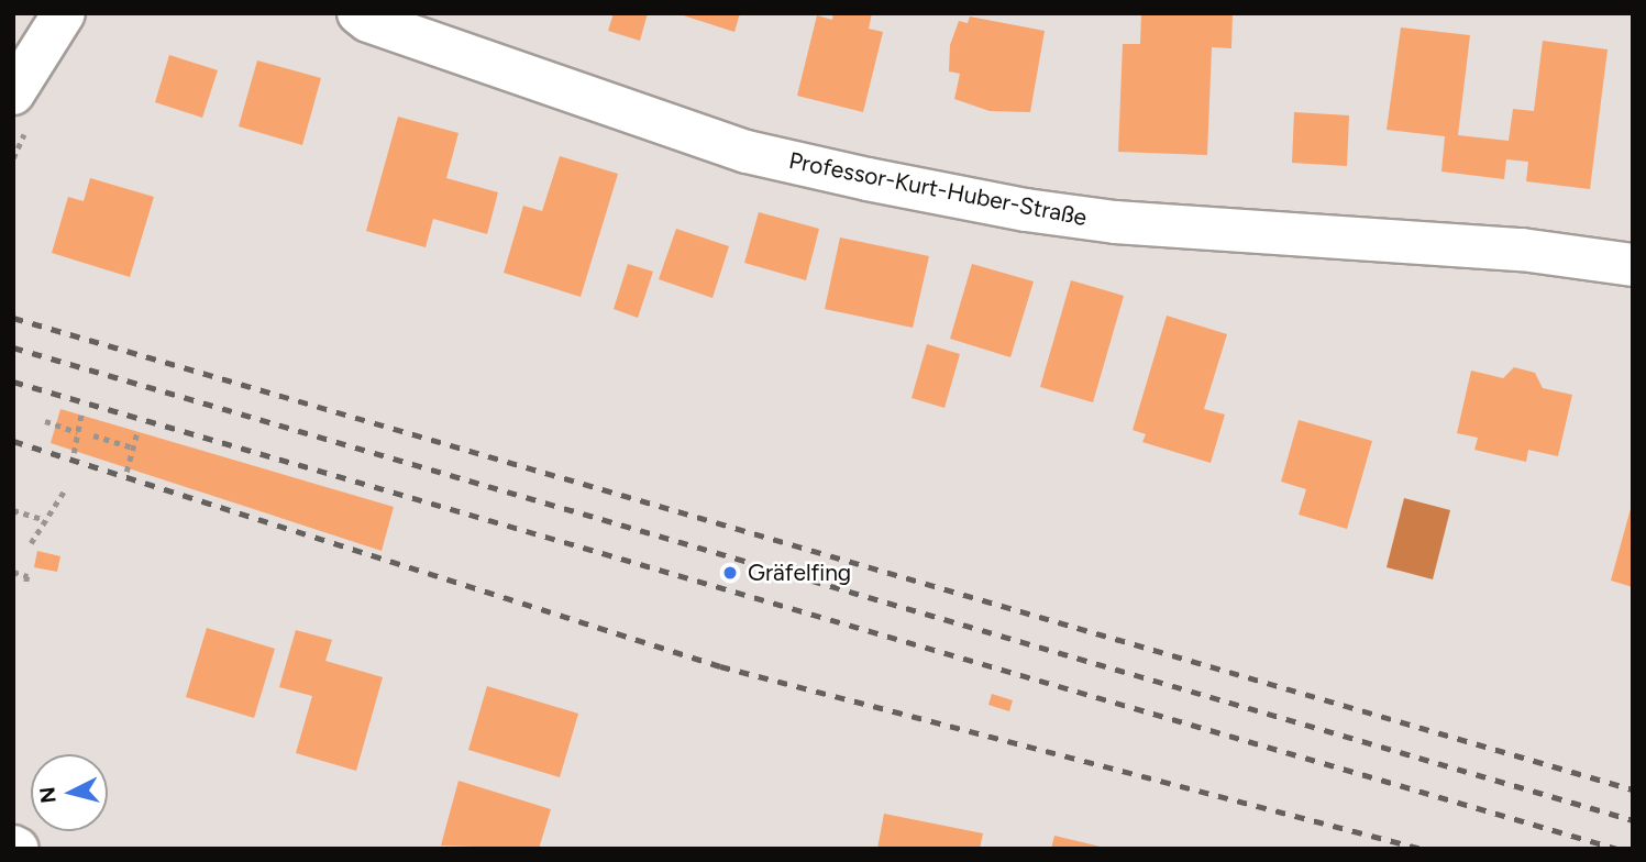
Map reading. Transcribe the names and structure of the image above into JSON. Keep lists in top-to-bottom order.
{
  "streets": {
    "street": ["Professor-Kurt-Huber-Straße"]
  },
  "places": ["Gräfelfing"],
  "north": "left"
}
